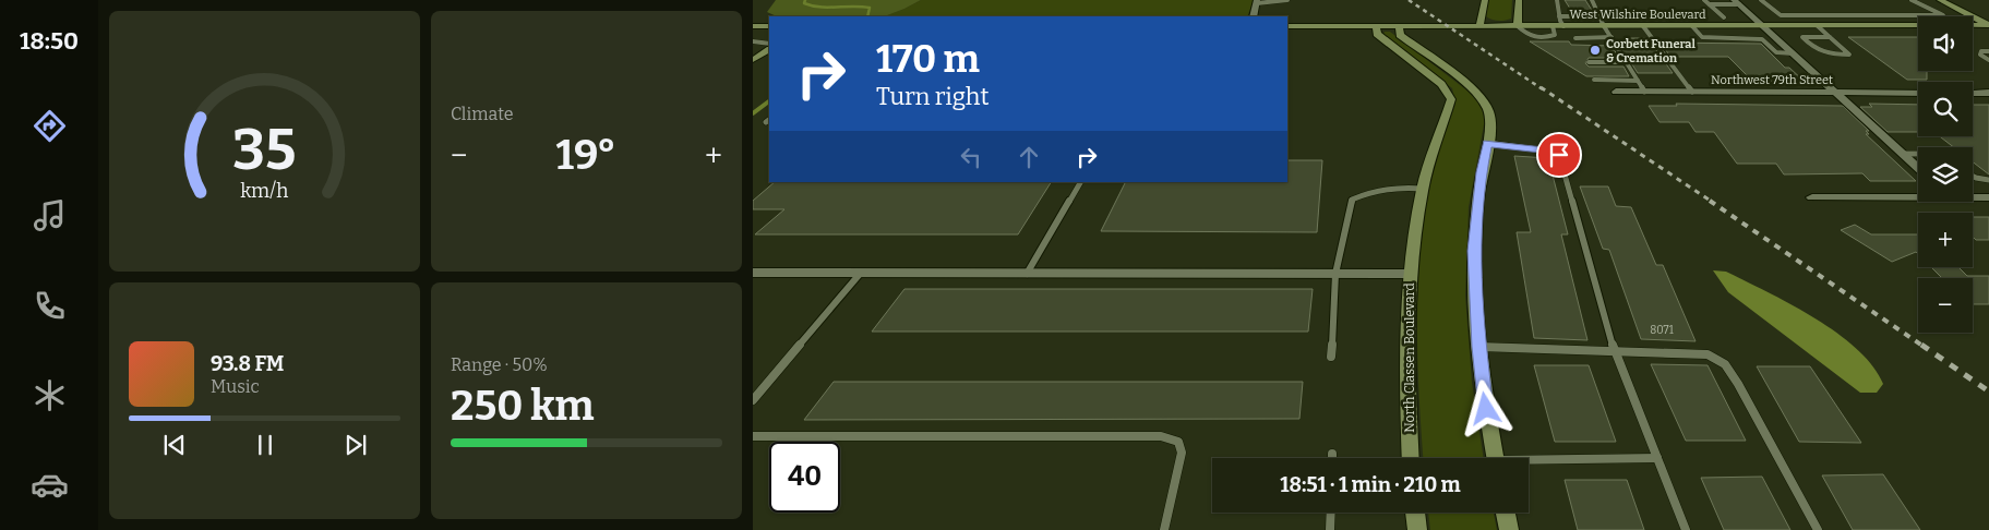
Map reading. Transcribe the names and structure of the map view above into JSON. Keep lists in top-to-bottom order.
{
  "streets": {
    "street": ["West Wilshire Boulevard", "Northwest 79th Street", "North Classen Boulevard"]
  },
  "crossings": [
    ["West Wilshire Boulevard", "North Classen Boulevard"]
  ],
  "places": ["Corbett Funeral & Cremation"],
  "house_numbers": ["8071"],
  "page": {
    "tabs": "18:50",
    "tile": [
      "Climate",
      ["Range · 50%", "250 km"]
    ],
    "map_buttons": ["+", "−"],
    "turn": ["170 m", "Turn right"],
    "heat": ["−", "19°", "+"],
    "song": ["93.8 FM", "Music"],
    "limit": "40",
    "trip": "18:51 · 1 min · 210 m",
    "gauge": ["35", "km/h"]
  }
}
